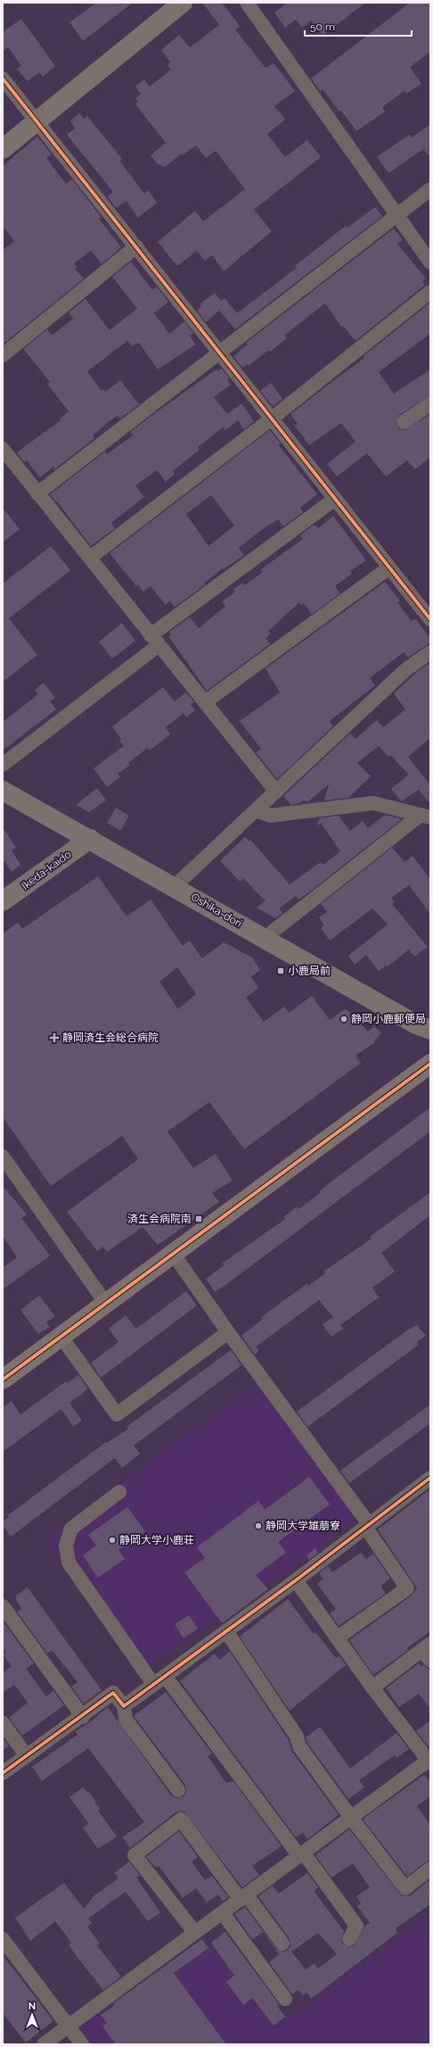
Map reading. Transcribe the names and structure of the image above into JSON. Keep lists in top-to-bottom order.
{
  "streets": {
    "street": ["Ikeda-kaido", "Oshika-dori"]
  },
  "crossings": [
    ["Ikeda-kaido", "Oshika-dori"]
  ],
  "places": {
    "transit": ["小鹿局前", "済生会病院南"],
    "other": ["静岡小鹿郵便局", "静岡大学雄萠寮", "静岡大学小鹿荘"],
    "health": ["静岡済生会総合病院"]
  },
  "scale_bar": "50 m",
  "north": "top"
}
